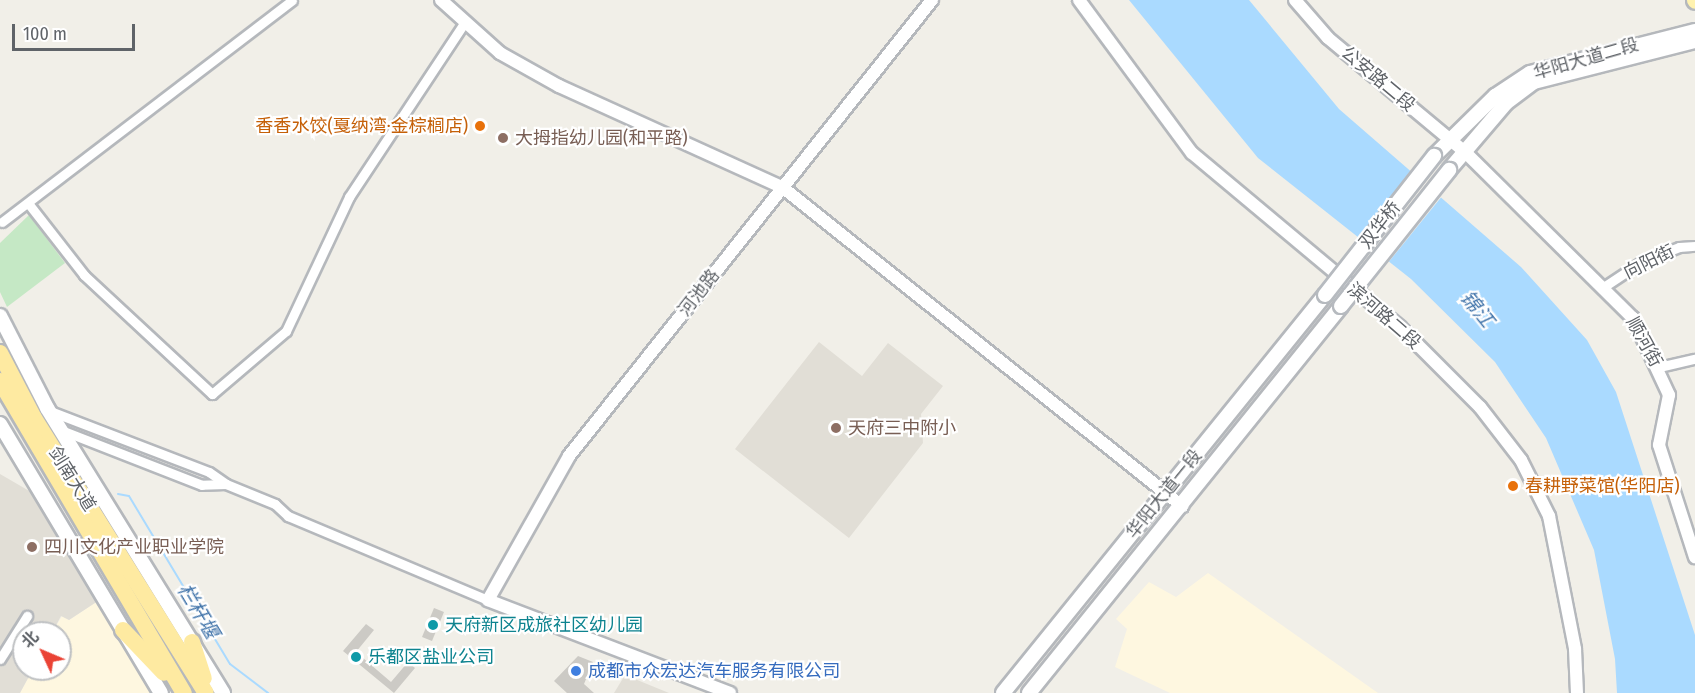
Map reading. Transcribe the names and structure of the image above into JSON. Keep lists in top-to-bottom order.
{
  "streets": {
    "highway": ["剑南大道"],
    "main road": ["华阳大道二段", "双华桥", "华阳大道一段"],
    "street": [
      "公安路二段",
      "向阳街",
      "河池路",
      "滨河路二段",
      "顺河街"
    ]
  },
  "crossings": [
    ["华阳大道二段", "公安路二段"],
    ["华阳大道二段", "双华桥"],
    ["华阳大道二段", "顺河街"],
    ["华阳大道二段", "华阳大道一段"],
    ["公安路二段", "顺河街"],
    ["双华桥", "华阳大道一段"],
    ["向阳街", "顺河街"]
  ],
  "water": ["锦江", "栏杆堰"],
  "places": [
    "香香水饺(戛纳湾·金棕榈店)",
    "大拇指幼儿园(和平路)",
    "天府三中附小",
    "春耕野菜馆(华阳店)",
    "四川文化产业职业学院",
    "天府新区成旅社区幼儿园",
    "乐都区盐业公司",
    "成都市众宏达汽车服务有限公司"
  ],
  "scale_bar": "100 m",
  "north": "top left"
}
